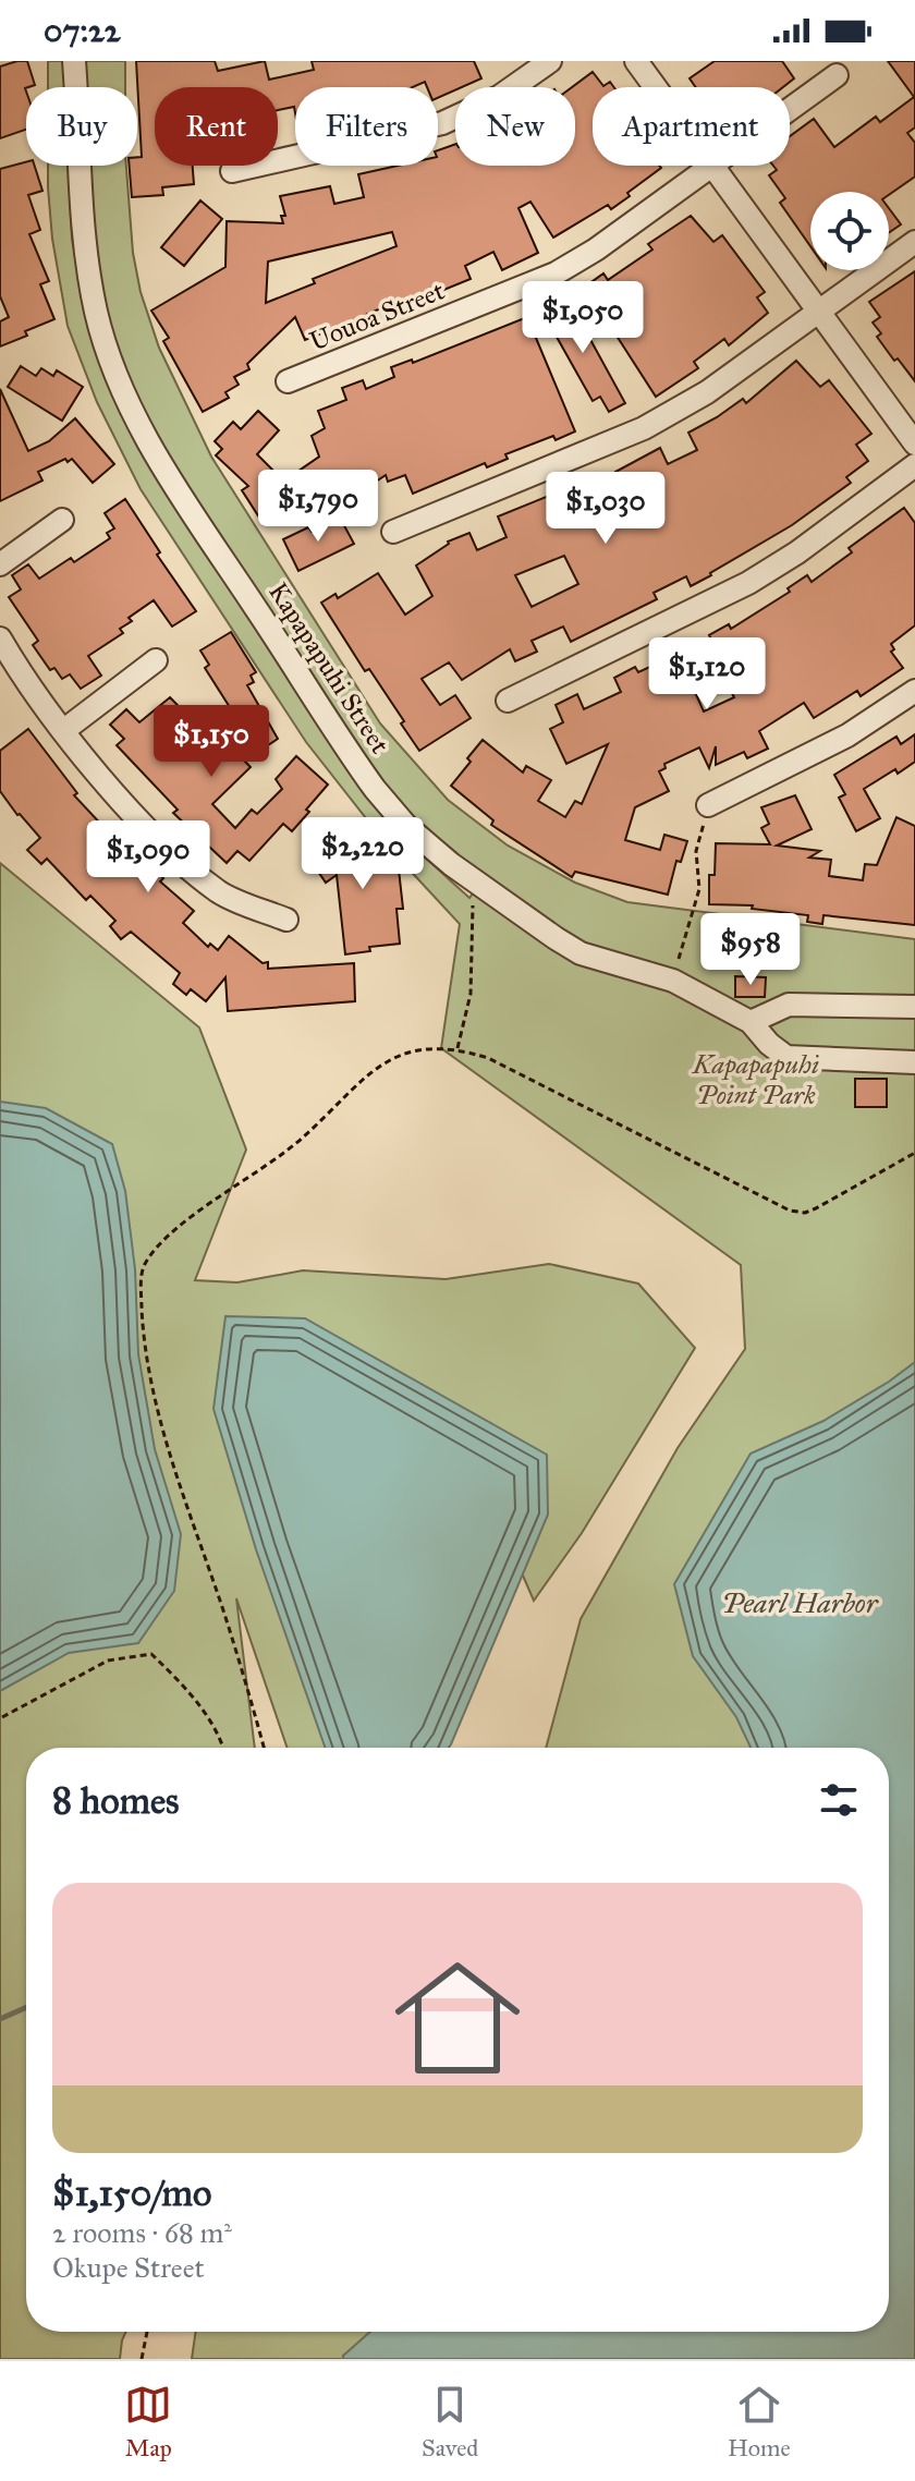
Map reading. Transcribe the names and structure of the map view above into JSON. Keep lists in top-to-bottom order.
{
  "streets": {
    "street": ["Uouoa Street", "Kapapapuhi Street"]
  },
  "water": ["Pearl Harbor"],
  "parks": ["Kapapapuhi Point Park"],
  "page": {
    "status": "07:22",
    "chip": [
      "Buy",
      "Rent",
      "Filters",
      "New",
      "Apartment"
    ],
    "price": [
      "$1,050",
      "$1,790",
      "$1,030",
      "$1,120",
      "$1,150",
      "$2,220",
      "$1,090",
      "$958"
    ],
    "heading": "8 homes",
    "list": [
      {
        "name": "$1,150/mo",
        "note": "2 rooms · 68 m² · Okupe Street"
      }
    ],
    "tabs": ["Map", "Saved", "Home"]
  }
}
